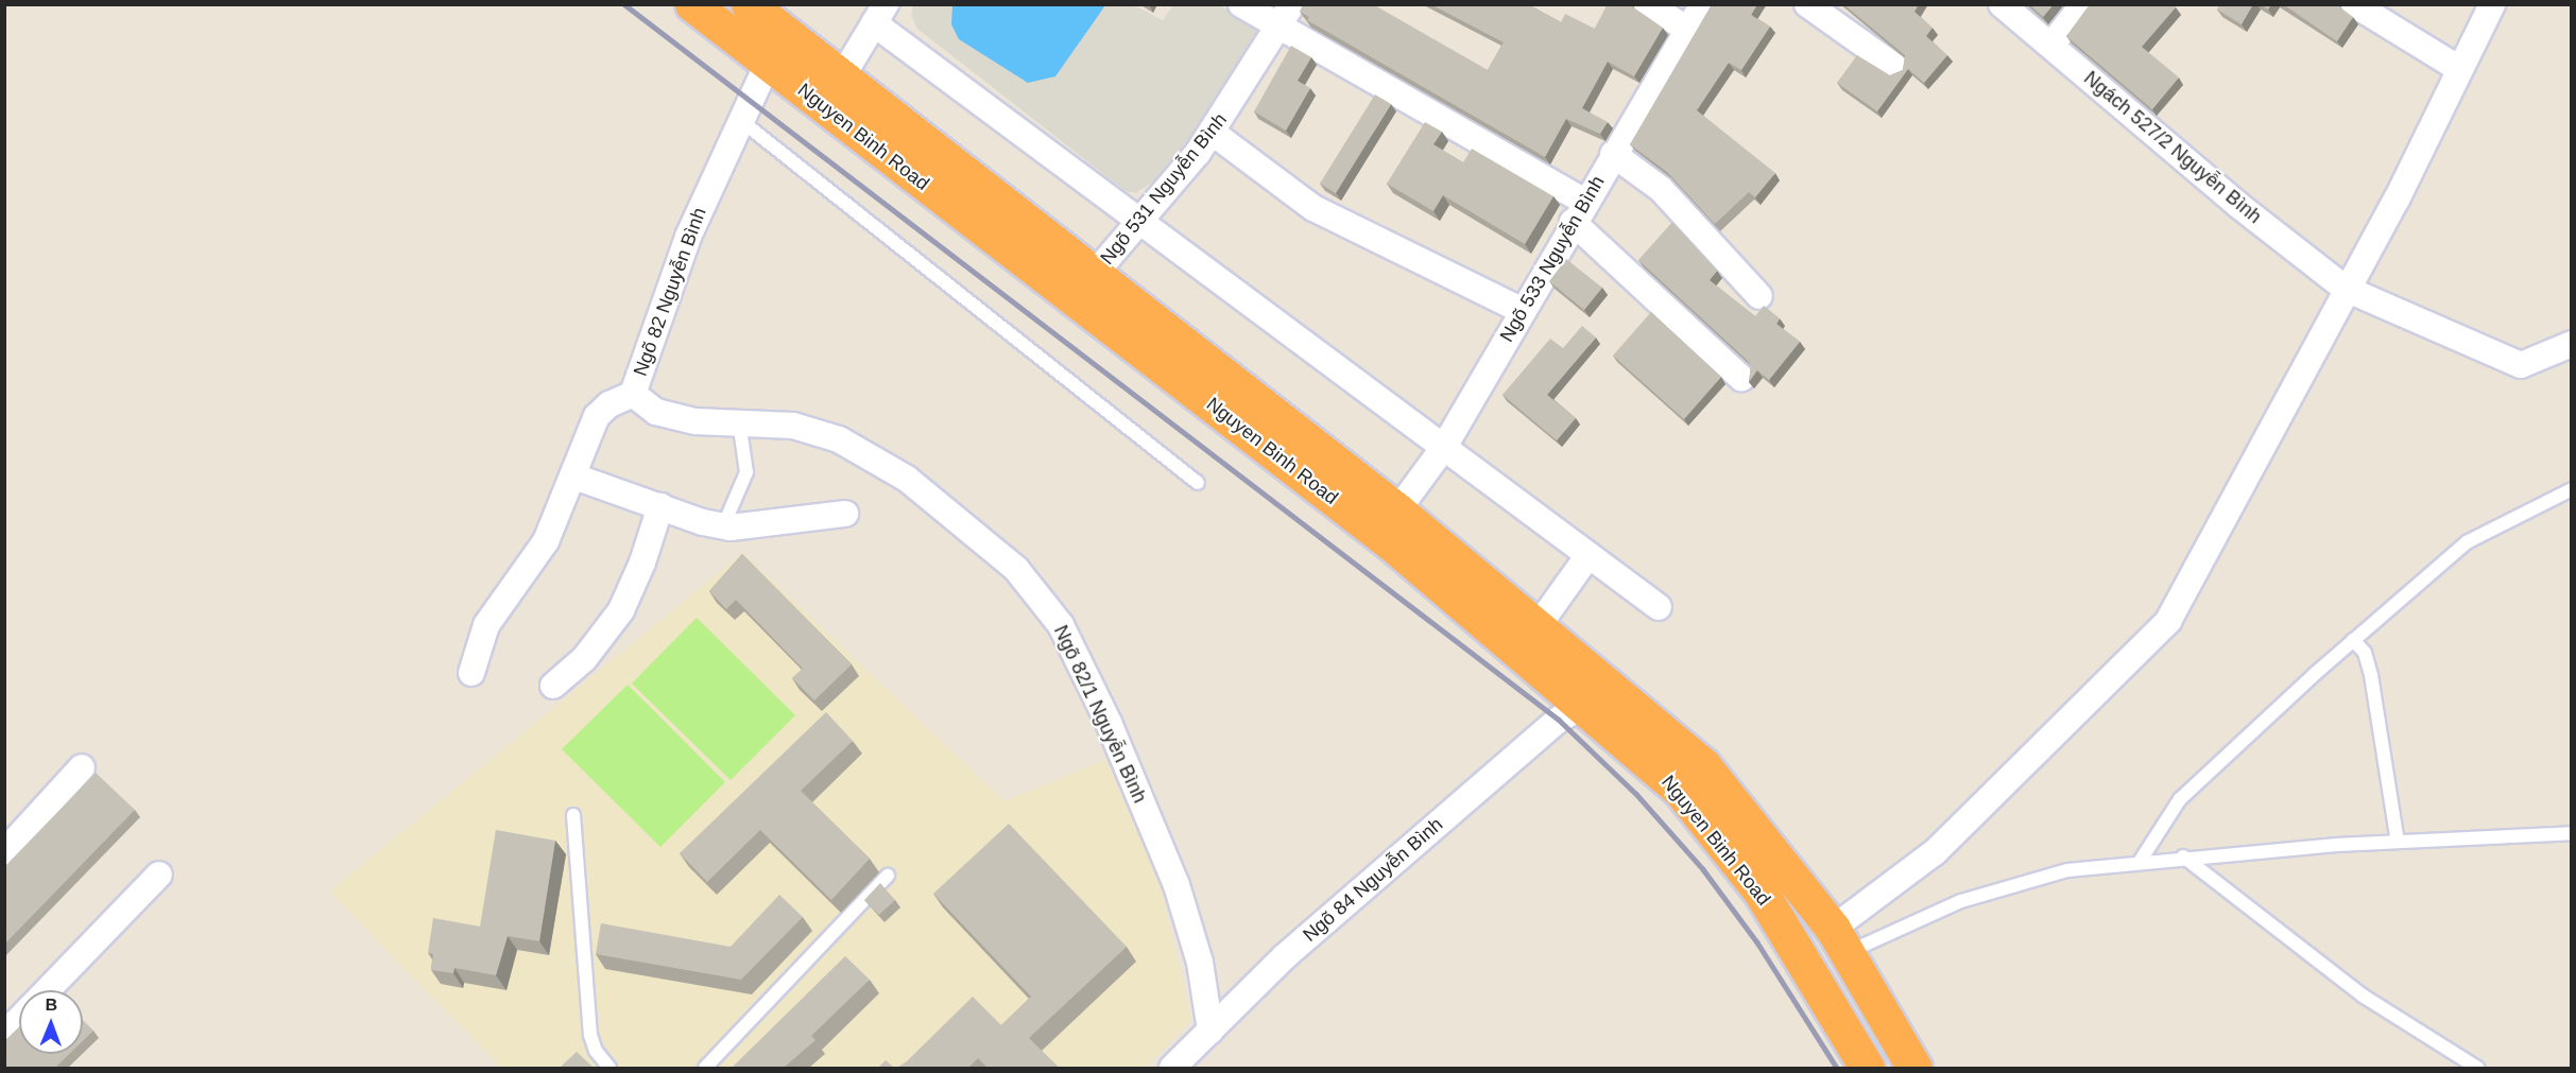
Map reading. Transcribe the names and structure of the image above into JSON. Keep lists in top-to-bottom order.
{
  "streets": {
    "highway": ["Nguyen Binh Road"],
    "street": [
      "Ngách 527/2 Nguyễn Bình",
      "Ngõ 531 Nguyễn Bình",
      "Ngõ 533 Nguyễn Bình",
      "Ngõ 82 Nguyễn Bình",
      "Ngõ 82/1 Nguyễn Bình",
      "Ngõ 84 Nguyễn Bình"
    ]
  },
  "crossings": [
    ["Nguyen Binh Road", "Ngõ 531 Nguyễn Bình"],
    ["Nguyen Binh Road", "Ngõ 533 Nguyễn Bình"],
    ["Nguyen Binh Road", "Ngõ 82 Nguyễn Bình"],
    ["Nguyen Binh Road", "Ngõ 84 Nguyễn Bình"],
    ["Ngõ 82 Nguyễn Bình", "Ngõ 82/1 Nguyễn Bình"],
    ["Ngõ 82/1 Nguyễn Bình", "Ngõ 84 Nguyễn Bình"]
  ],
  "north": "top"
}
